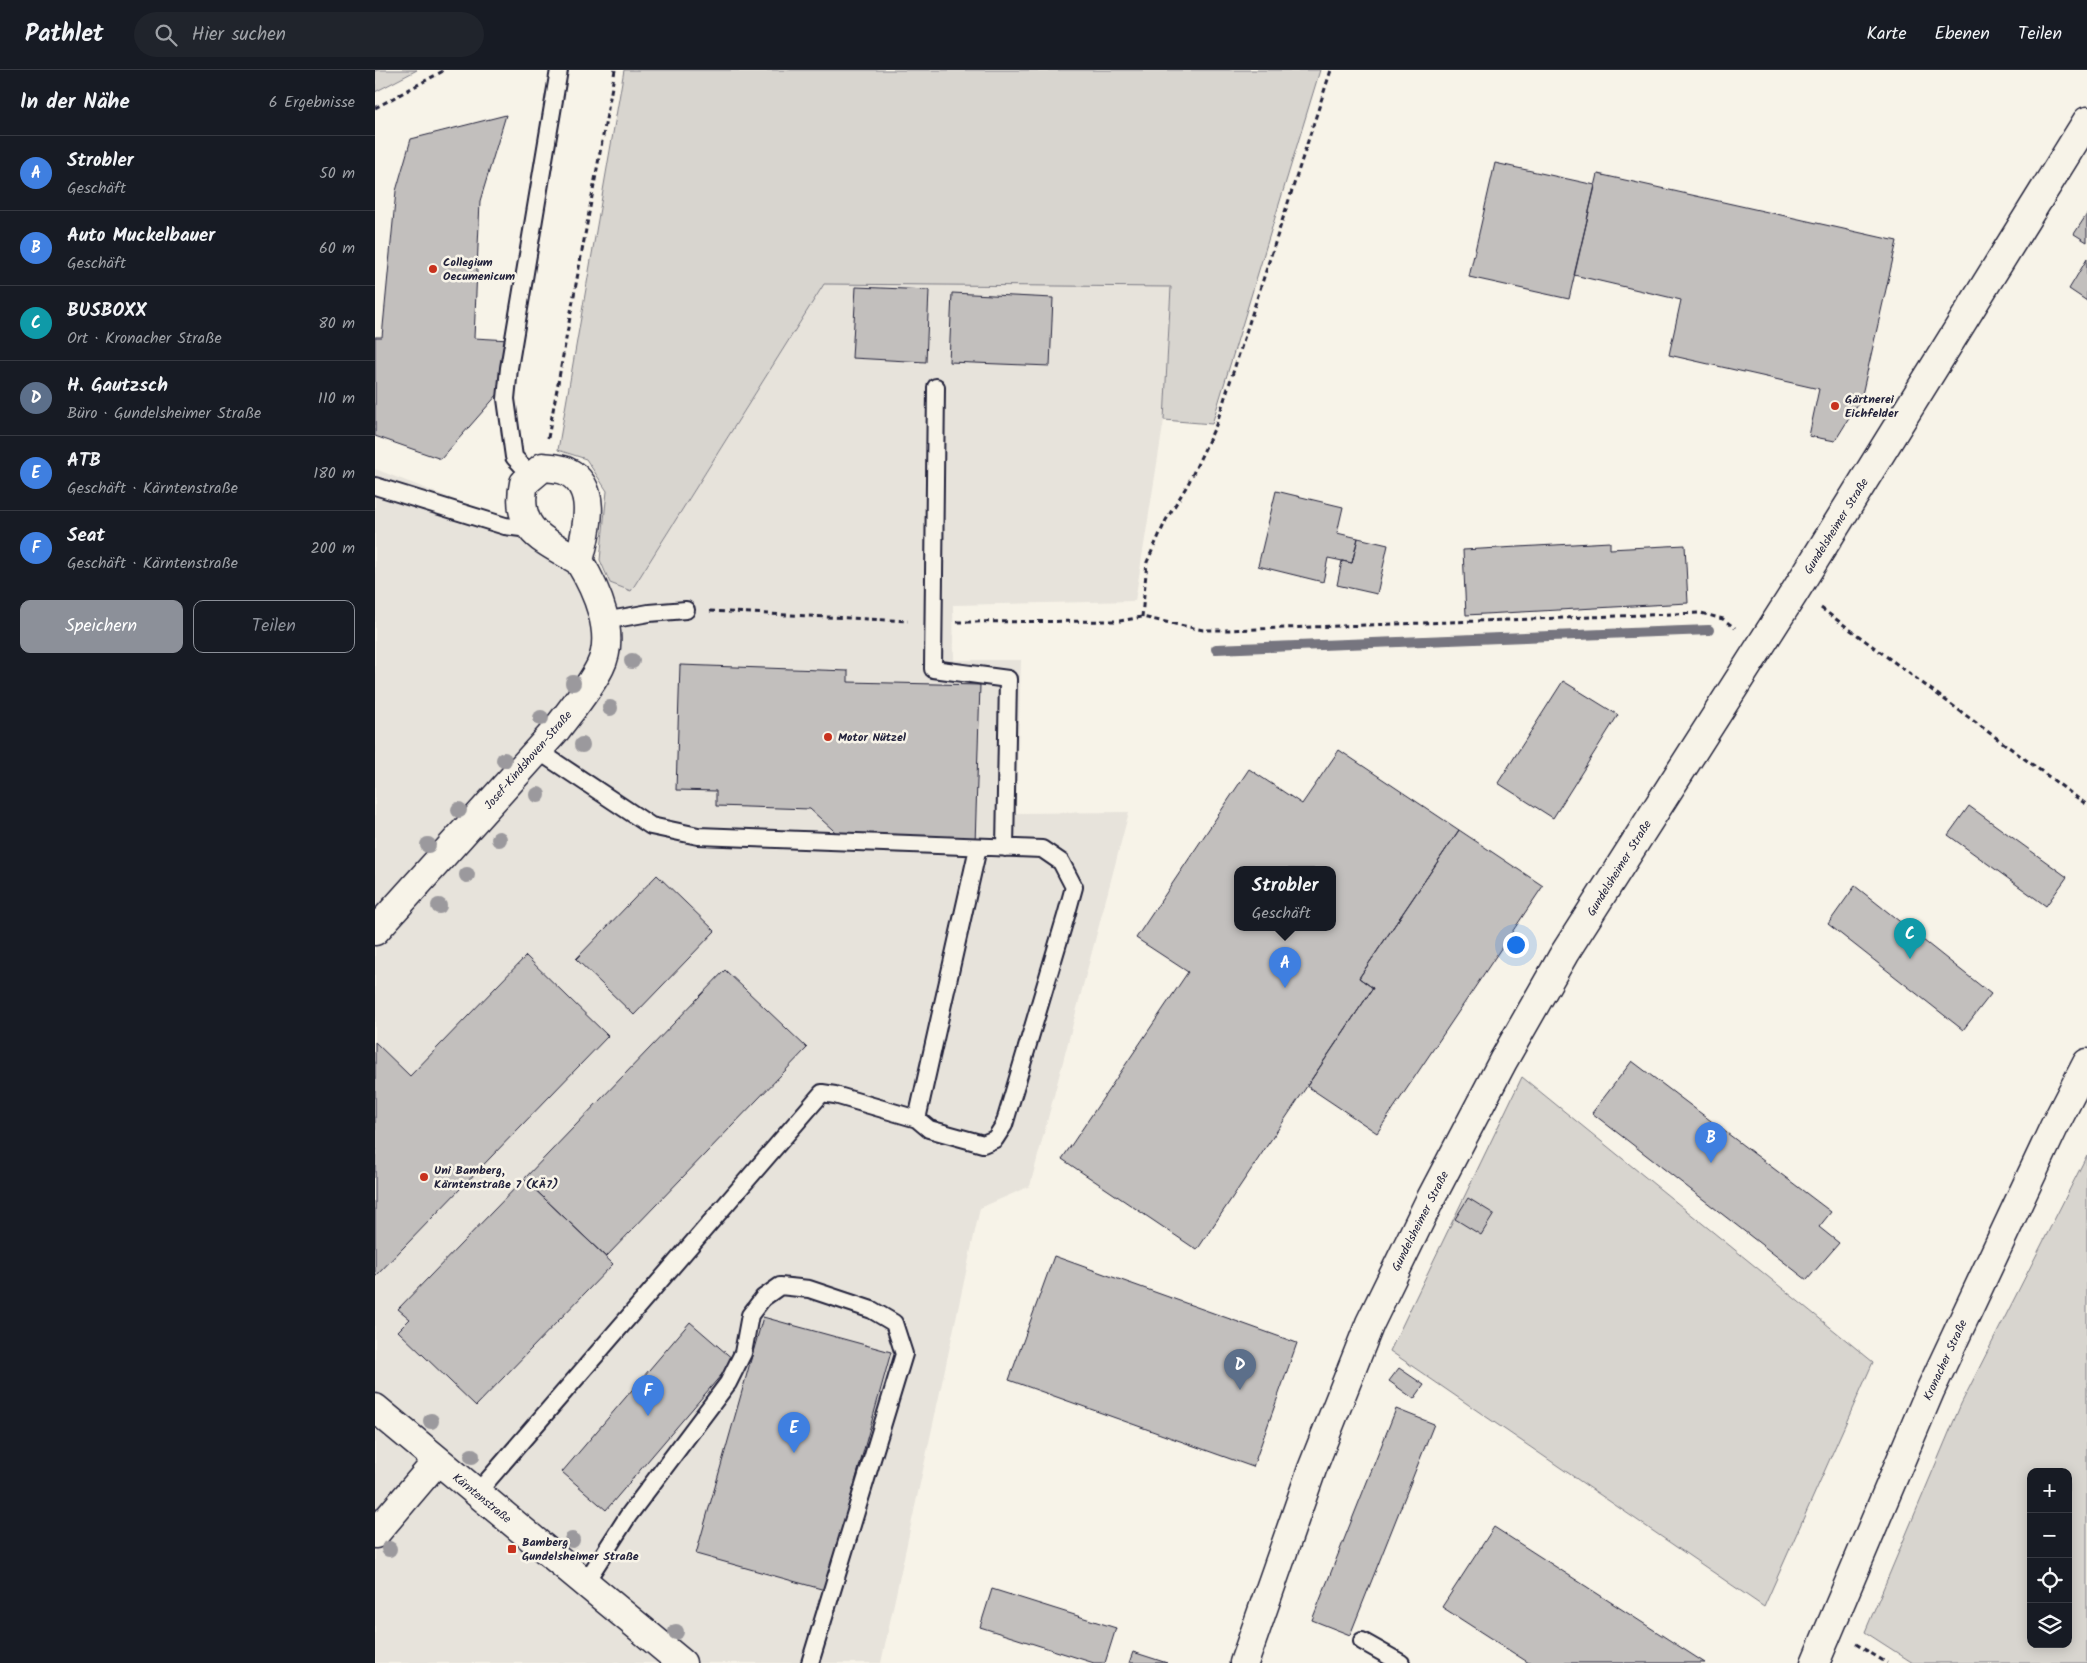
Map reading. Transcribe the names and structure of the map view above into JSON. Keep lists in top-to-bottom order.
{
  "streets": {
    "street": [
      "Gundelsheimer Straße",
      "Josef-Kindshoven-Straße",
      "Kronacher Straße",
      "Kärntenstraße"
    ]
  },
  "places": {
    "other": [
      "Collegium Oecumenicum",
      "Gärtnerei Eichfelder",
      "Motor Nützel",
      "Uni Bamberg, Kärntenstraße 7 (KÄ7)"
    ],
    "transit": ["Bamberg Gundelsheimer Straße"]
  },
  "page": {
    "header": "Pathlet",
    "search": "Hier suchen",
    "nav": ["Karte", "Ebenen", "Teilen"],
    "heading": ["In der Nähe", "6 Ergebnisse"],
    "list": [
      {
        "mark": "A",
        "name": "Strobler",
        "note": "Geschäft",
        "value": "50 m"
      },
      {
        "mark": "B",
        "name": "Auto Muckelbauer",
        "note": "Geschäft",
        "value": "60 m"
      },
      {
        "mark": "C",
        "name": "BUSBOXX",
        "note": "Ort · Kronacher Straße",
        "value": "80 m"
      },
      {
        "mark": "D",
        "name": "H. Gautzsch",
        "note": "Büro · Gundelsheimer Straße",
        "value": "110 m"
      },
      {
        "mark": "E",
        "name": "ATB",
        "note": "Geschäft · Kärntenstraße",
        "value": "180 m"
      },
      {
        "mark": "F",
        "name": "Seat",
        "note": "Geschäft · Kärntenstraße",
        "value": "200 m"
      }
    ],
    "buttons": ["Speichern", "Teilen"],
    "popup": ["Strobler", "Geschäft"],
    "pins": [
      "C",
      "A",
      "B",
      "D",
      "F",
      "E"
    ],
    "map_buttons": ["+", "−"]
  }
}
